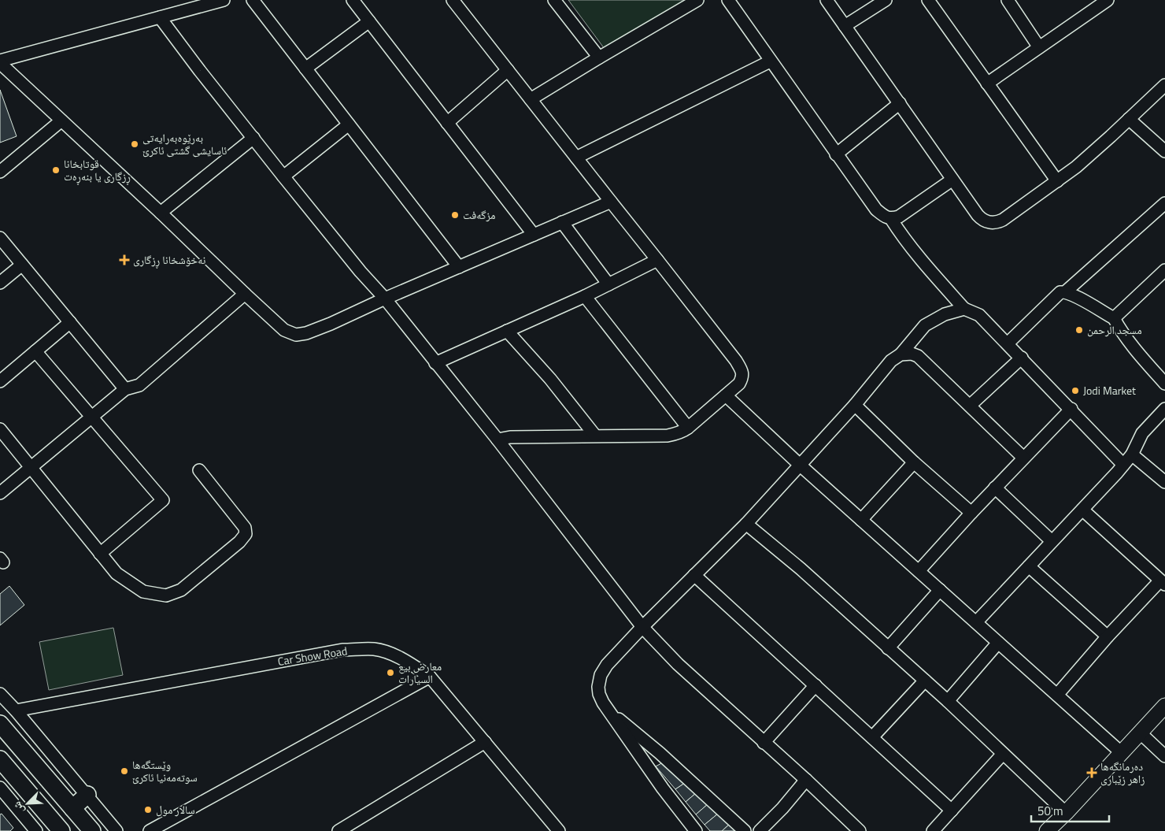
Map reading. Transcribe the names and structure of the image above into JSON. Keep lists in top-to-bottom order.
{
  "streets": {
    "street": ["Car Show Road"]
  },
  "places": {
    "other": [
      "بەرێوەبەرایەتی ئاسایشی گشتی ئاکرێ",
      "قوتابخانا ڕزگاری یا بنەڕەت",
      "مزگەفت",
      "مسجد الرحمن",
      "Jodi Market",
      "معارض بيع السيارات",
      "وێستگەها سوتەمەنیا ئاکرێ",
      "سالار مول"
    ],
    "health": ["نەخۆشخانا ڕزگاری", "دەرمانگەھا زاهر زێباری"]
  },
  "scale_bar": "50 m",
  "north": "bottom left"
}
